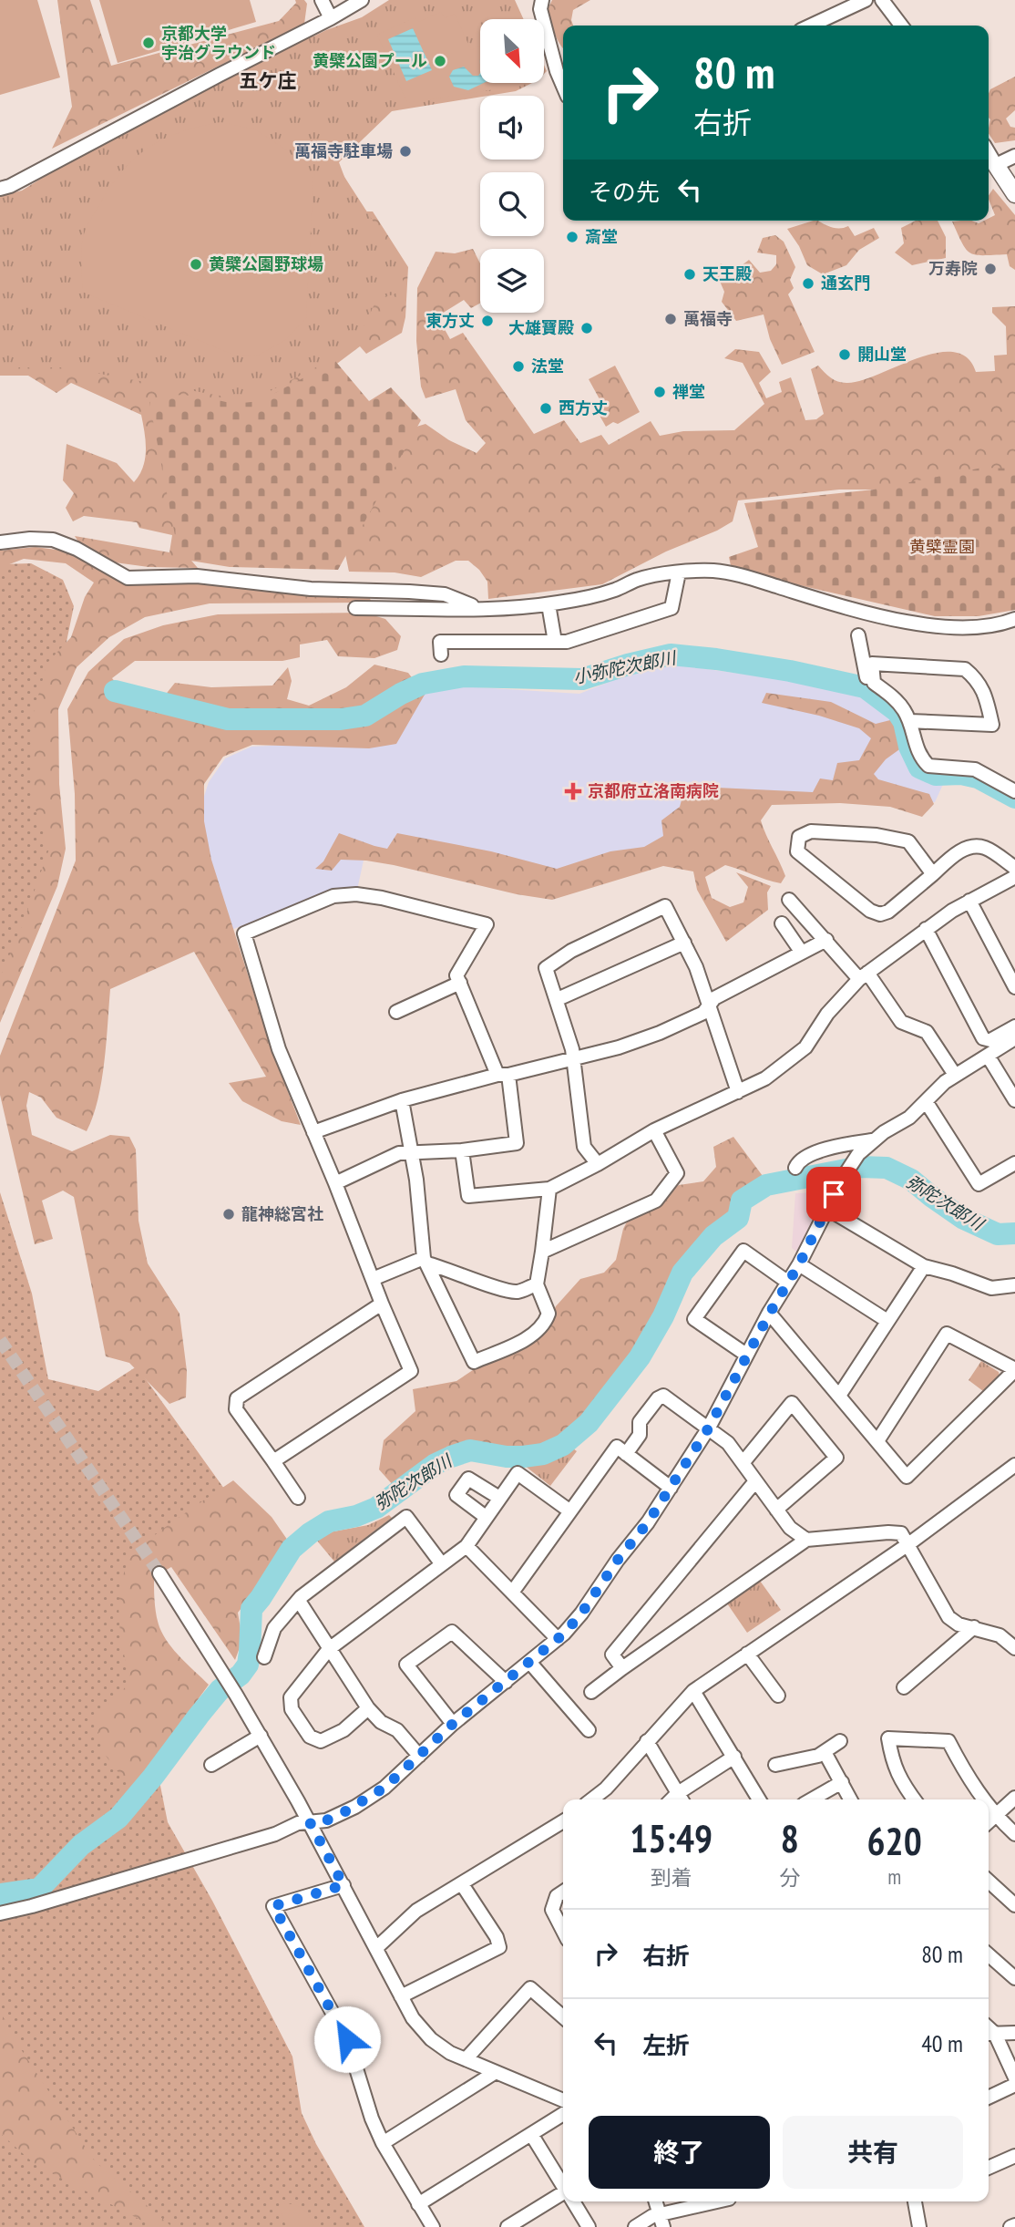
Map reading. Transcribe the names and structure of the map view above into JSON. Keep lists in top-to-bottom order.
{
  "districts": ["五ケ庄"],
  "water": ["小弥陀次郎川", "弥陀次郎川"],
  "parks": ["黄檗霊園"],
  "places": {
    "other": [
      "京都大学 宇治グラウンド",
      "黄檗公園プール",
      "萬福寺駐車場",
      "斎堂",
      "黄檗公園野球場",
      "万寿院",
      "天王殿",
      "通玄門",
      "萬福寺",
      "東方丈",
      "大雄寶殿",
      "開山堂",
      "法堂",
      "禅堂",
      "西方丈",
      "龍神総宮社"
    ],
    "health": ["京都府立洛南病院"]
  },
  "north": "bottom right",
  "page": {
    "turn": ["80 m", "右折"],
    "then": "その先",
    "eta": [
      "15:49",
      "到着",
      "8",
      "分",
      "620",
      "m"
    ],
    "list": [
      {
        "name": "右折",
        "value": "80 m"
      },
      {
        "name": "左折",
        "value": "40 m"
      }
    ],
    "buttons": ["終了", "共有"]
  }
}
